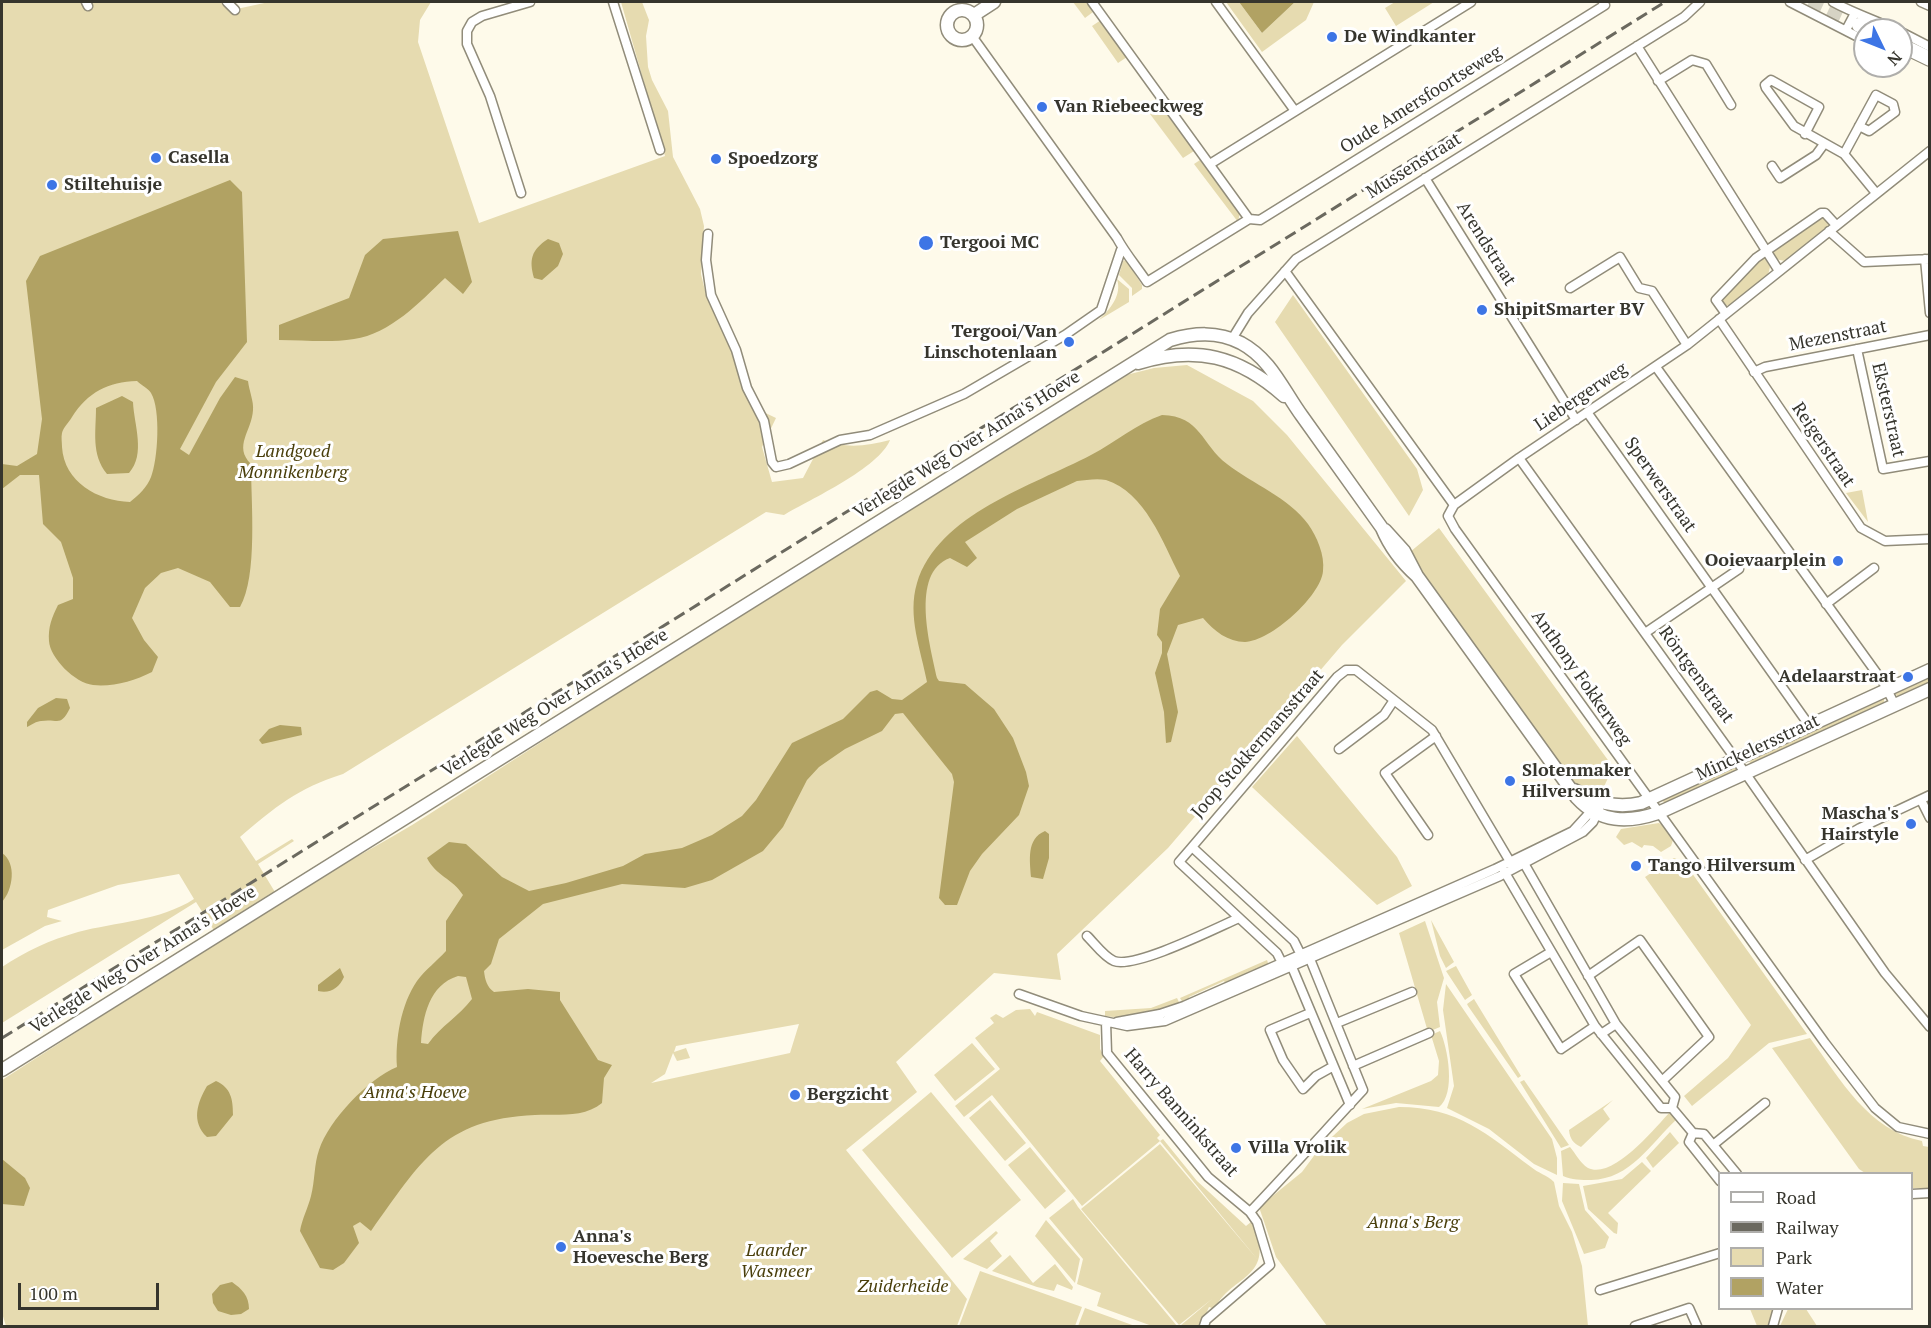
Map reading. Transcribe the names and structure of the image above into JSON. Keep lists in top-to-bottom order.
{
  "streets": {
    "main road": ["Verlegde Weg Over Anna's Hoeve", "Minckelersstraat"],
    "street": [
      "Oude Amersfoortseweg",
      "Mussenstraat",
      "Arendstraat",
      "Mezenstraat",
      "Liebergerweg",
      "Eksterstraat",
      "Reigerstraat",
      "Sperwerstraat",
      "Röntgenstraat",
      "Anthony Fokkerweg",
      "Joop Stokkermansstraat",
      "Harry Banninkstraat"
    ]
  },
  "crossings": [
    ["Mussenstraat", "Arendstraat"],
    ["Mussenstraat", "Verlegde Weg Over Anna's Hoeve"],
    ["Arendstraat", "Liebergerweg"],
    ["Mezenstraat", "Eksterstraat"],
    ["Mezenstraat", "Reigerstraat"],
    ["Liebergerweg", "Reigerstraat"],
    ["Liebergerweg", "Sperwerstraat"],
    ["Liebergerweg", "Röntgenstraat"],
    ["Liebergerweg", "Anthony Fokkerweg"],
    ["Verlegde Weg Over Anna's Hoeve", "Minckelersstraat"],
    ["Sperwerstraat", "Minckelersstraat"],
    ["Röntgenstraat", "Minckelersstraat"],
    ["Anthony Fokkerweg", "Minckelersstraat"]
  ],
  "parks": [
    "Landgoed Monnikenberg",
    "Anna's Hoeve",
    "Anna's Berg",
    "Laarder Wasmeer",
    "Zuiderheide"
  ],
  "places": [
    "De Windkanter",
    "Van Riebeeckweg",
    "Casella",
    "Spoedzorg",
    "Stiltehuisje",
    "Tergooi MC",
    "ShipitSmarter BV",
    "Tergooi/Van Linschotenlaan",
    "Ooievaarplein",
    "Adelaarstraat",
    "Slotenmaker Hilversum",
    "Mascha's Hairstyle",
    "Tango Hilversum",
    "Bergzicht",
    "Villa Vrolik",
    "Anna's Hoevesche Berg"
  ],
  "legend": [
    "Road",
    "Railway",
    "Park",
    "Water"
  ],
  "scale_bar": "100 m",
  "north": "bottom right"
}
